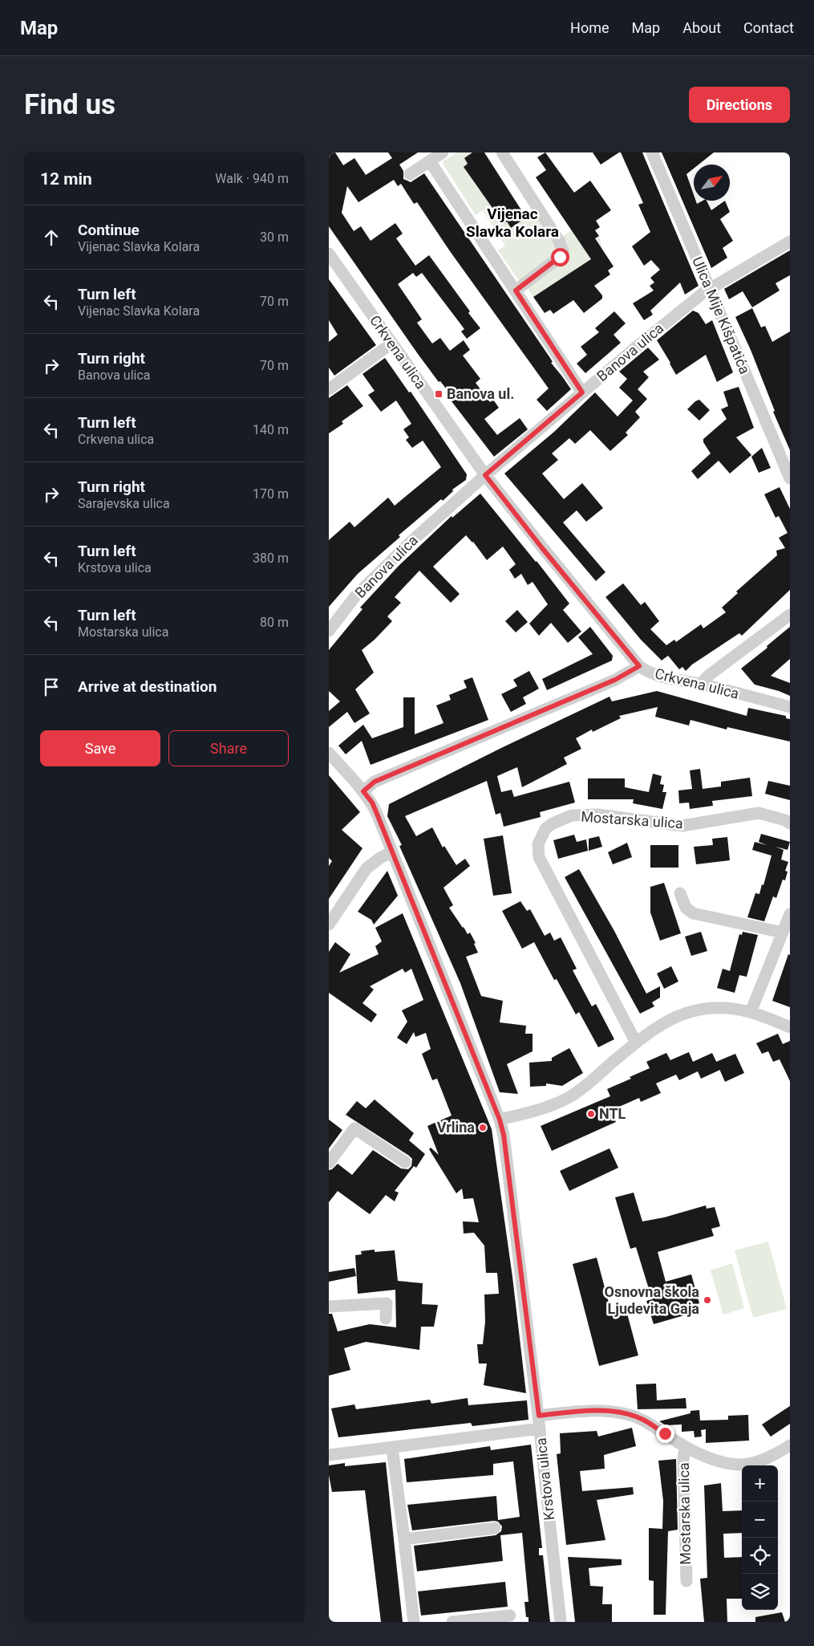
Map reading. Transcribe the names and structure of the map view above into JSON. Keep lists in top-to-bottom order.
{
  "streets": {
    "street": [
      "Ulica Mije Kišpatića",
      "Crkvena ulica",
      "Banova ulica",
      "Mostarska ulica",
      "Krstova ulica"
    ]
  },
  "crossings": [
    ["Ulica Mije Kišpatića", "Banova ulica"],
    ["Crkvena ulica", "Banova ulica"],
    ["Mostarska ulica", "Krstova ulica"]
  ],
  "districts": ["Vijenac Slavka Kolara"],
  "places": {
    "transit": ["Banova ul."],
    "other": ["NTL", "Vrlina", "Osnovna škola Ljudevita Gaja"]
  },
  "north": "top right",
  "page": {
    "header": "Map",
    "nav": [
      "Home",
      "Map",
      "About",
      "Contact"
    ],
    "buttons": [
      "Directions",
      ["Save", "Share"]
    ],
    "title": "Find us",
    "heading": ["12 min", "Walk · 940 m"],
    "list": [
      ["Continue", "Vijenac Slavka Kolara", "30 m"],
      ["Turn left", "Vijenac Slavka Kolara", "70 m"],
      ["Turn right", "Banova ulica", "70 m"],
      ["Turn left", "Crkvena ulica", "140 m"],
      ["Turn right", "Sarajevska ulica", "170 m"],
      ["Turn left", "Krstova ulica", "380 m"],
      ["Turn left", "Mostarska ulica", "80 m"],
      "Arrive at destination"
    ],
    "map_buttons": ["+", "−"]
  }
}
